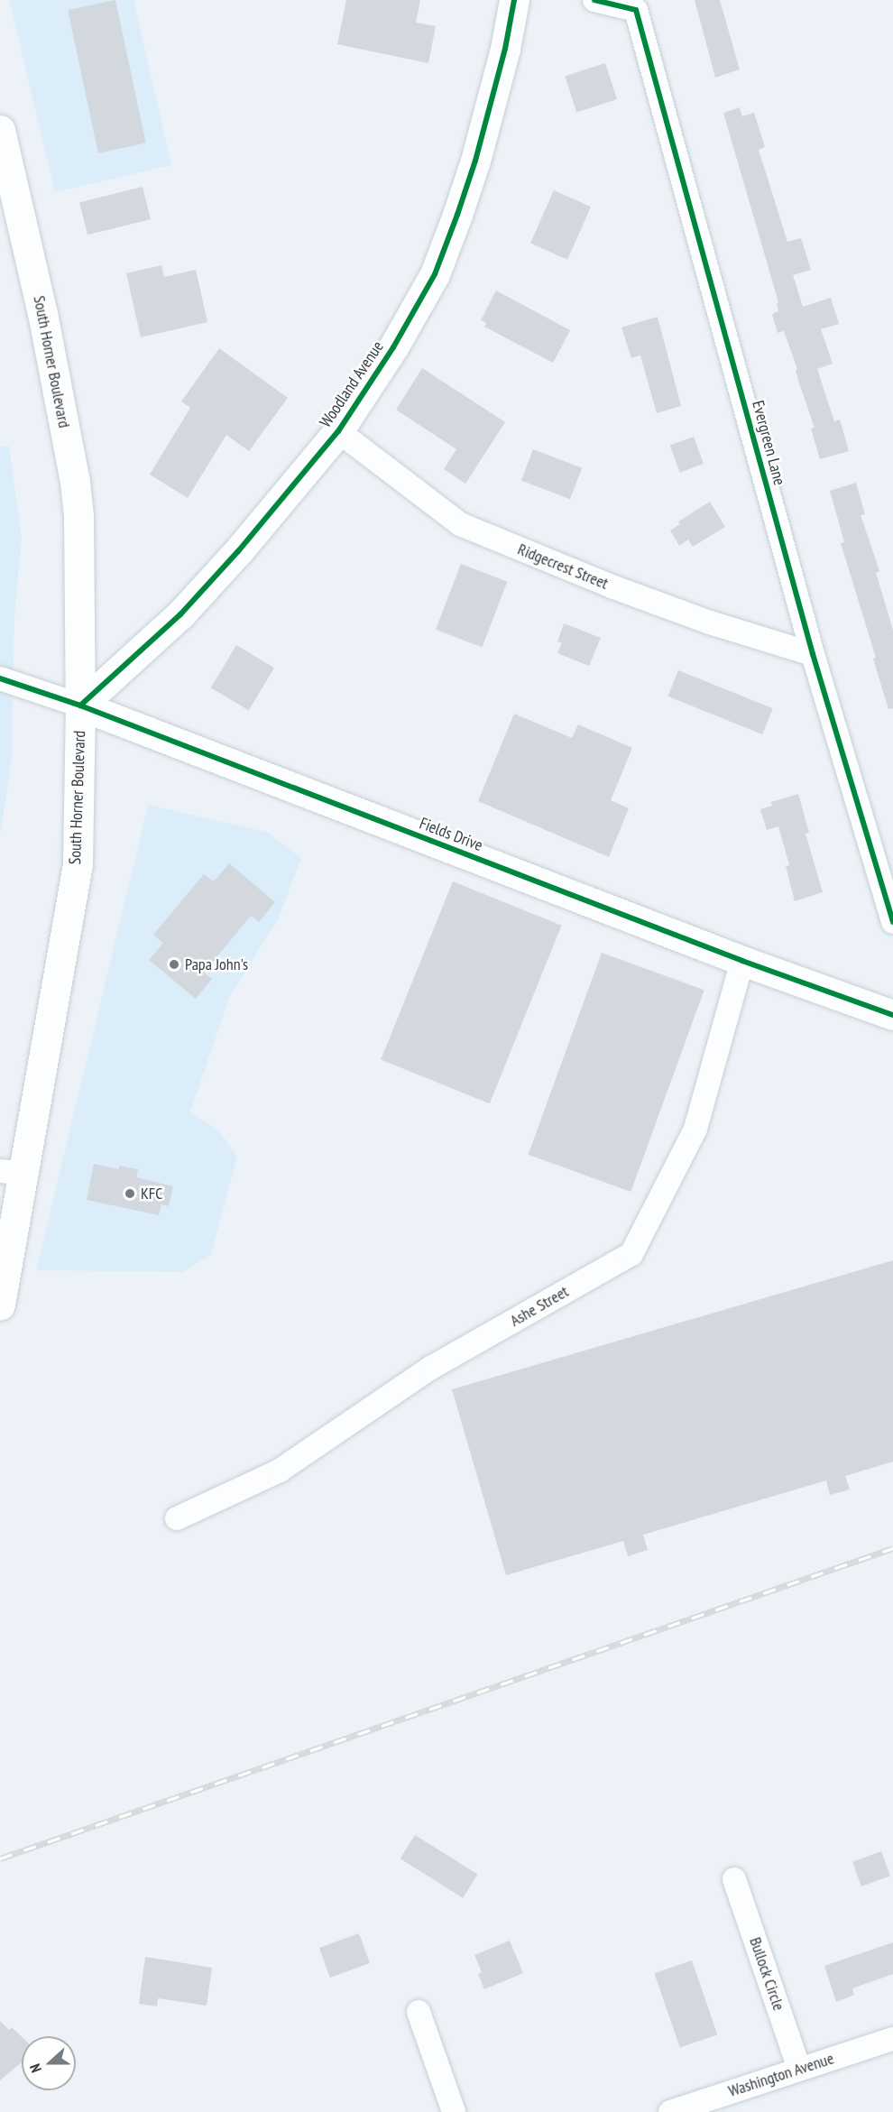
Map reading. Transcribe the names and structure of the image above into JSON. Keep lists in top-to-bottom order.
{
  "streets": {
    "street": [
      "South Horner Boulevard",
      "Woodland Avenue",
      "Evergreen Lane",
      "Ridgecrest Street",
      "Fields Drive",
      "Ashe Street",
      "Bullock Circle",
      "Washington Avenue"
    ]
  },
  "crossings": [
    ["South Horner Boulevard", "Woodland Avenue"],
    ["South Horner Boulevard", "Fields Drive"],
    ["Woodland Avenue", "Ridgecrest Street"],
    ["Woodland Avenue", "Fields Drive"],
    ["Evergreen Lane", "Ridgecrest Street"],
    ["Fields Drive", "Ashe Street"],
    ["Bullock Circle", "Washington Avenue"]
  ],
  "places": ["Papa John's", "KFC"],
  "north": "left"
}
